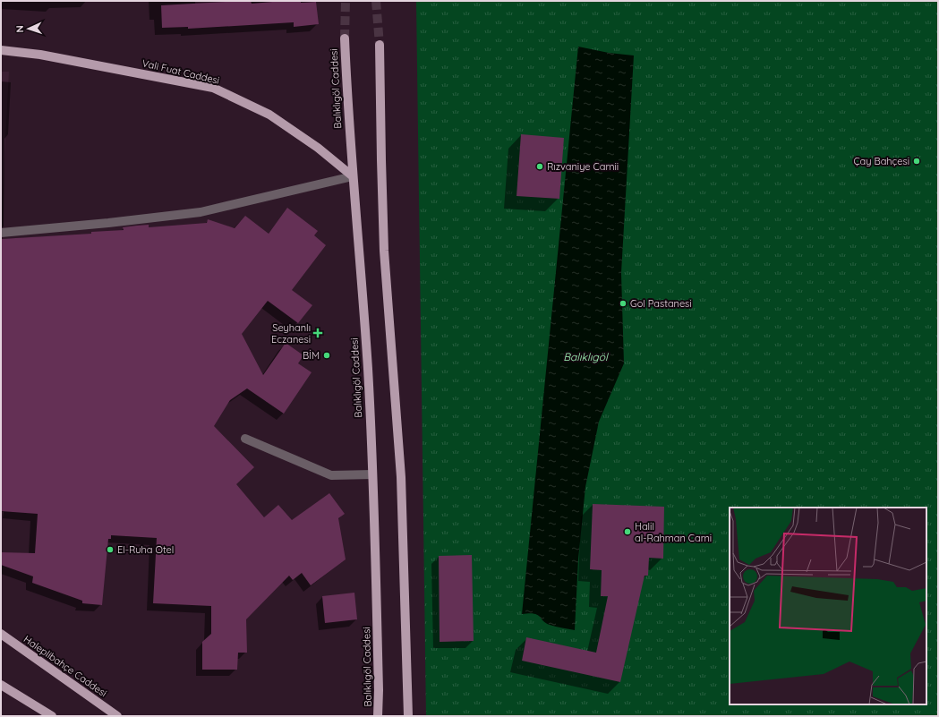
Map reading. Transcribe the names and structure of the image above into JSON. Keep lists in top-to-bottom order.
{
  "streets": {
    "main road": ["Vali Fuat Caddesi", "Balıklıgöl Caddesi", "Haleplibahçe Caddesi"]
  },
  "crossings": [
    ["Vali Fuat Caddesi", "Balıklıgöl Caddesi"]
  ],
  "water": ["Balıklıgöl"],
  "places": {
    "other": [
      "Çay Bahçesi",
      "Rızvaniye Camii",
      "Gol Pastanesi",
      "BİM",
      "Halil al-Rahman Cami",
      "El-Ruha Otel"
    ],
    "health": ["Seyhanlı Eczanesi"]
  },
  "north": "left"
}
